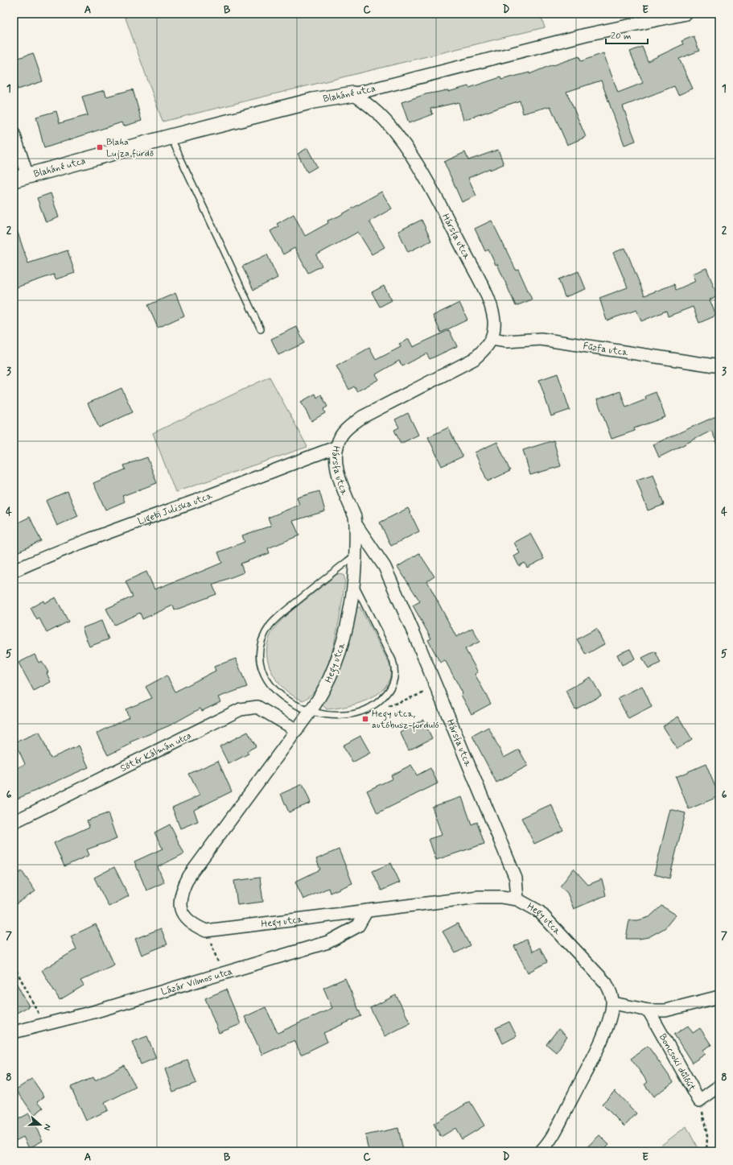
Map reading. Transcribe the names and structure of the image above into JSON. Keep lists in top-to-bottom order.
{
  "streets": {
    "street": [
      "Blaháné utca",
      "Hársfa utca",
      "Fűzfa utca",
      "Ligeti Juliska utca",
      "Hegy utca",
      "Sőtér Kálmán utca",
      "Lázár Vilmos utca",
      "Boncsoki dűlőút"
    ]
  },
  "crossings": [
    ["Blaháné utca", "Hársfa utca"],
    ["Hársfa utca", "Fűzfa utca"],
    ["Hársfa utca", "Ligeti Juliska utca"],
    ["Hársfa utca", "Hegy utca"],
    ["Hegy utca", "Sőtér Kálmán utca"],
    ["Hegy utca", "Lázár Vilmos utca"]
  ],
  "places": {
    "transit": ["Blaha Lujza fürdő", "Hegy utca, autóbusz-forduló"]
  },
  "scale_bar": "20 m",
  "north": "right",
  "grid": {
    "columns": [
      "A",
      "B",
      "C",
      "D",
      "E"
    ],
    "rows": [
      "1",
      "2",
      "3",
      "4",
      "5",
      "6",
      "7",
      "8"
    ]
  }
}
